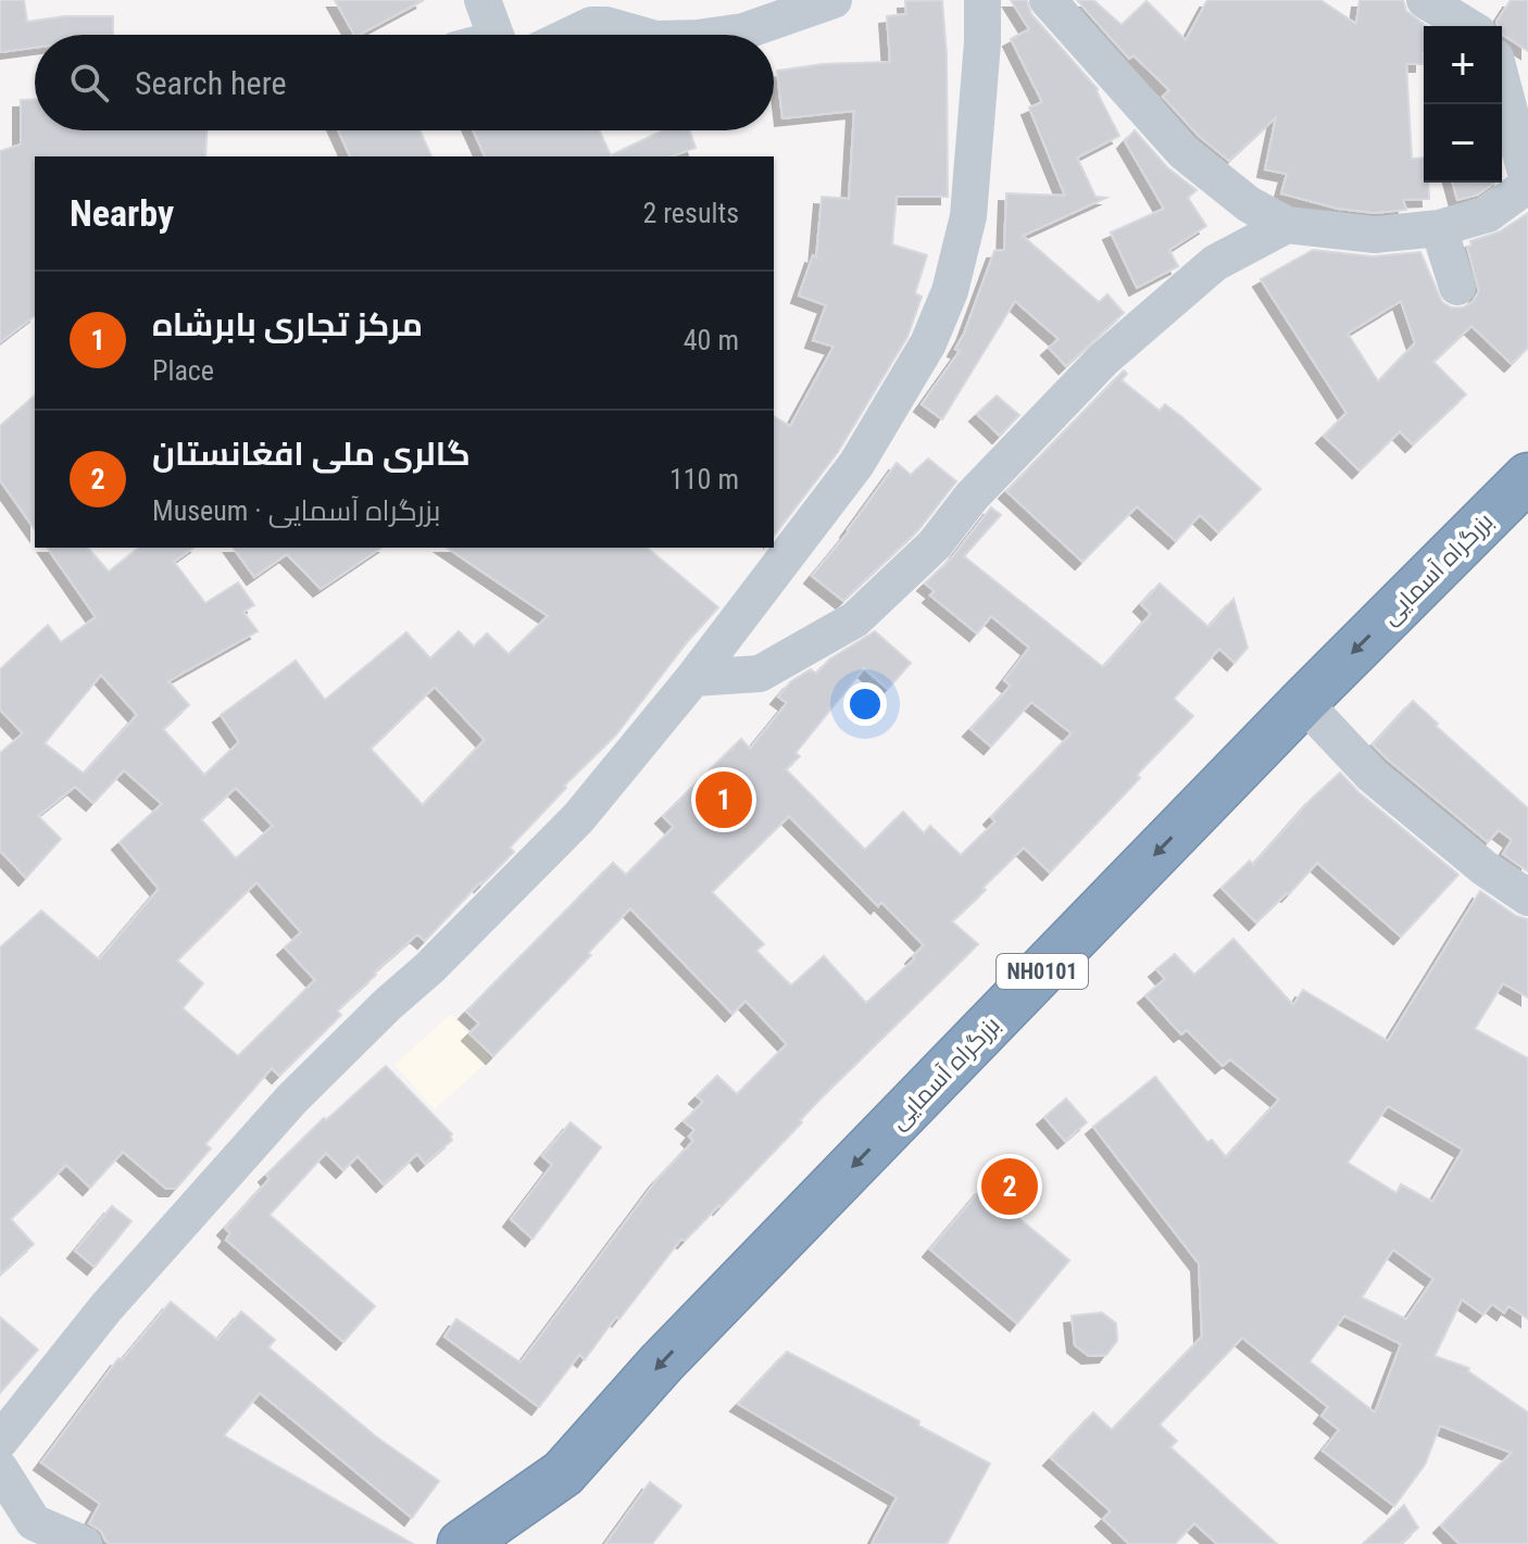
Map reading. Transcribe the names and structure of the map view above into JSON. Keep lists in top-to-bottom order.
{
  "streets": {
    "highway": ["بزرگراه آسمایی", "NH0101"]
  },
  "one_way": ["بزرگراه آسمایی"],
  "page": {
    "map_buttons": ["+", "−"],
    "search": "Search here",
    "heading": ["Nearby", "2 results"],
    "list": [
      {
        "mark": "1",
        "name": "مرکز تجاری بابرشاه",
        "note": "Place",
        "value": "40 m"
      },
      {
        "mark": "2",
        "name": "گالری ملی افغانستان",
        "note": "Museum · بزرگراه آسمایی",
        "value": "110 m"
      }
    ],
    "pins": ["1", "2"]
  }
}
